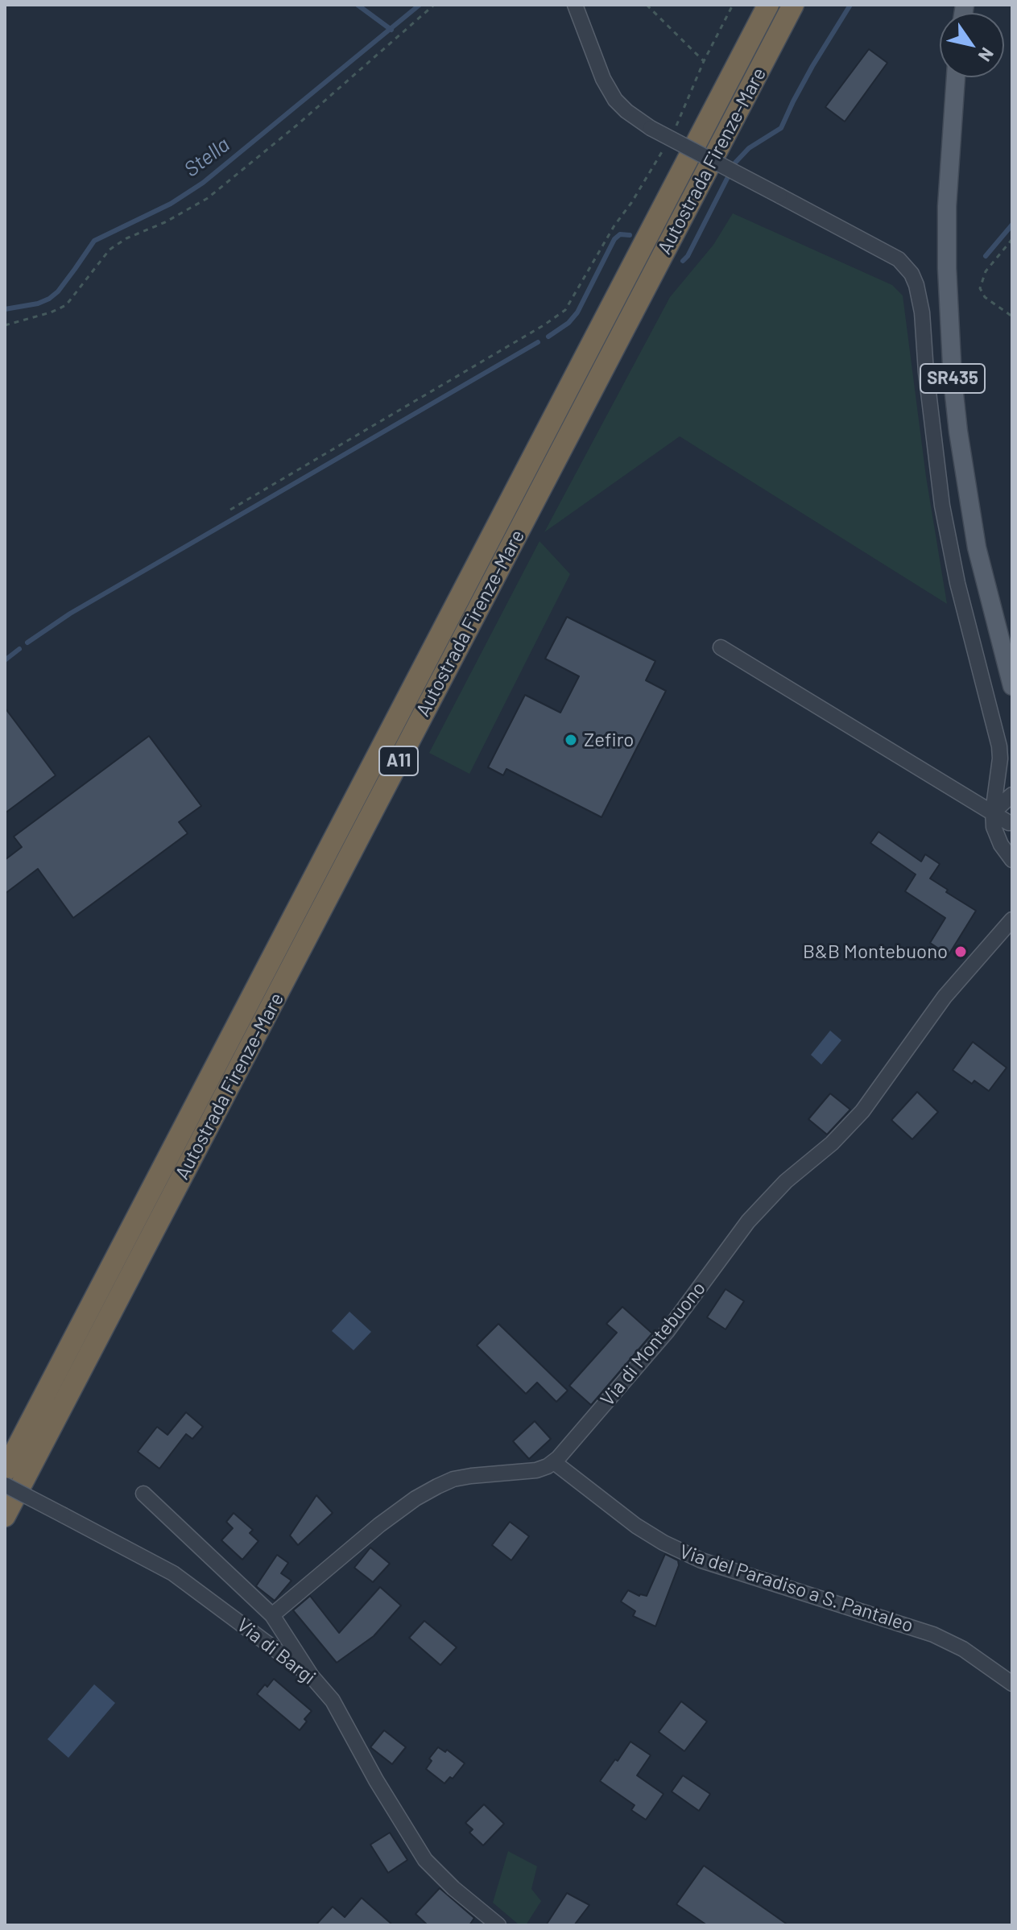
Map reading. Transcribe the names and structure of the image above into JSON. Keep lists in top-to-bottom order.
{
  "streets": {
    "highway": ["Autostrada Firenze-Mare", "A11"],
    "main road": ["SR435"],
    "street": ["Via di Montebuono", "Via del Paradiso a S. Pantaleo", "Via di Bargi"]
  },
  "crossings": [
    ["Via di Montebuono", "Via del Paradiso a S. Pantaleo"]
  ],
  "water": ["Stella"],
  "places": ["Zefiro", "B&B Montebuono"],
  "north": "bottom right"
}
